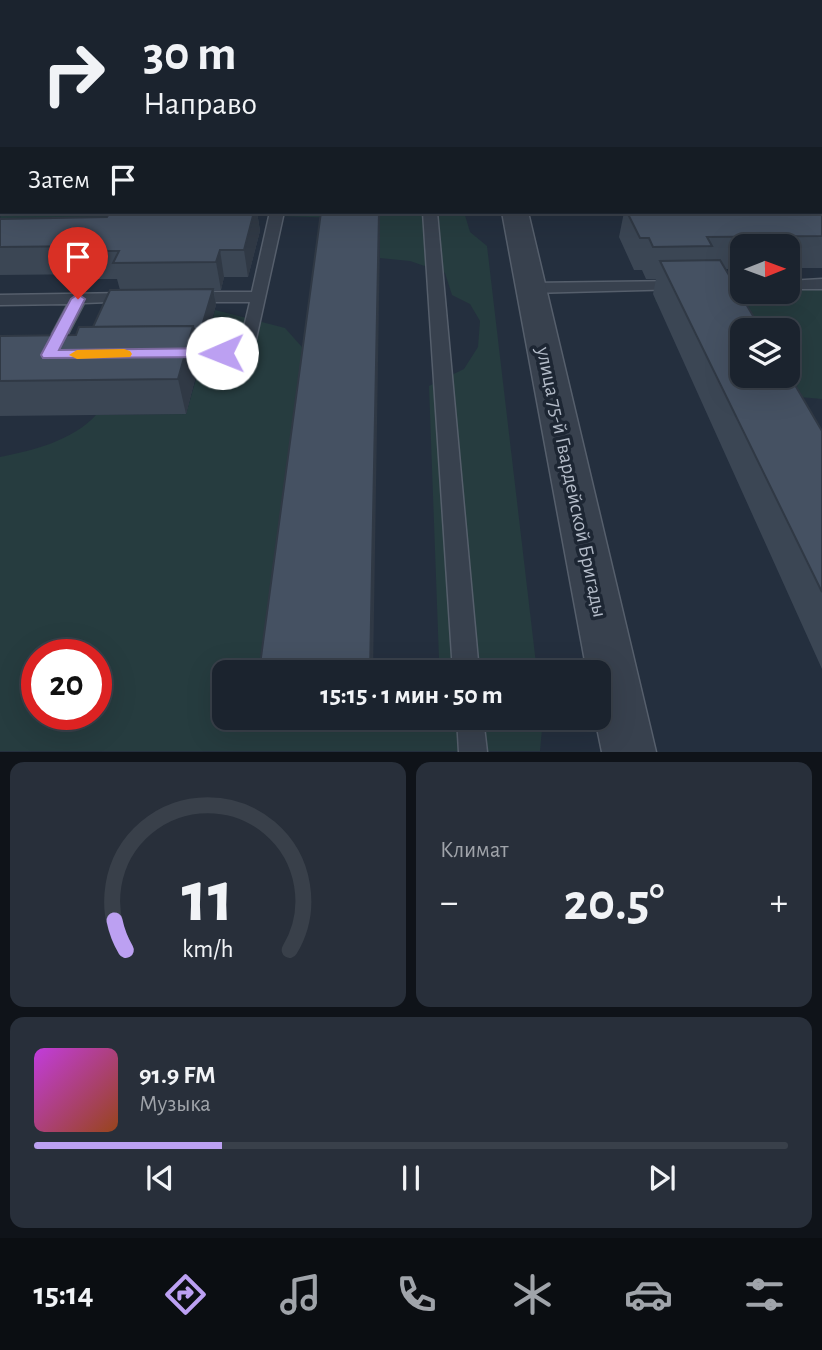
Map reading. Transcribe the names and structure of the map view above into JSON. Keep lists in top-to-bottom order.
{
  "streets": {
    "street": ["улица 75-й Гвардейской Бригады"]
  },
  "north": "right",
  "page": {
    "turn": ["30 m", "Направо"],
    "then": "Затем",
    "limit": "20",
    "trip": "15:15 · 1 мин · 50 m",
    "tile": "Климат",
    "heat": ["−", "20.5°", "+"],
    "song": ["91.9 FM", "Музыка"],
    "tabs": "15:14",
    "gauge": ["11", "km/h"]
  }
}
